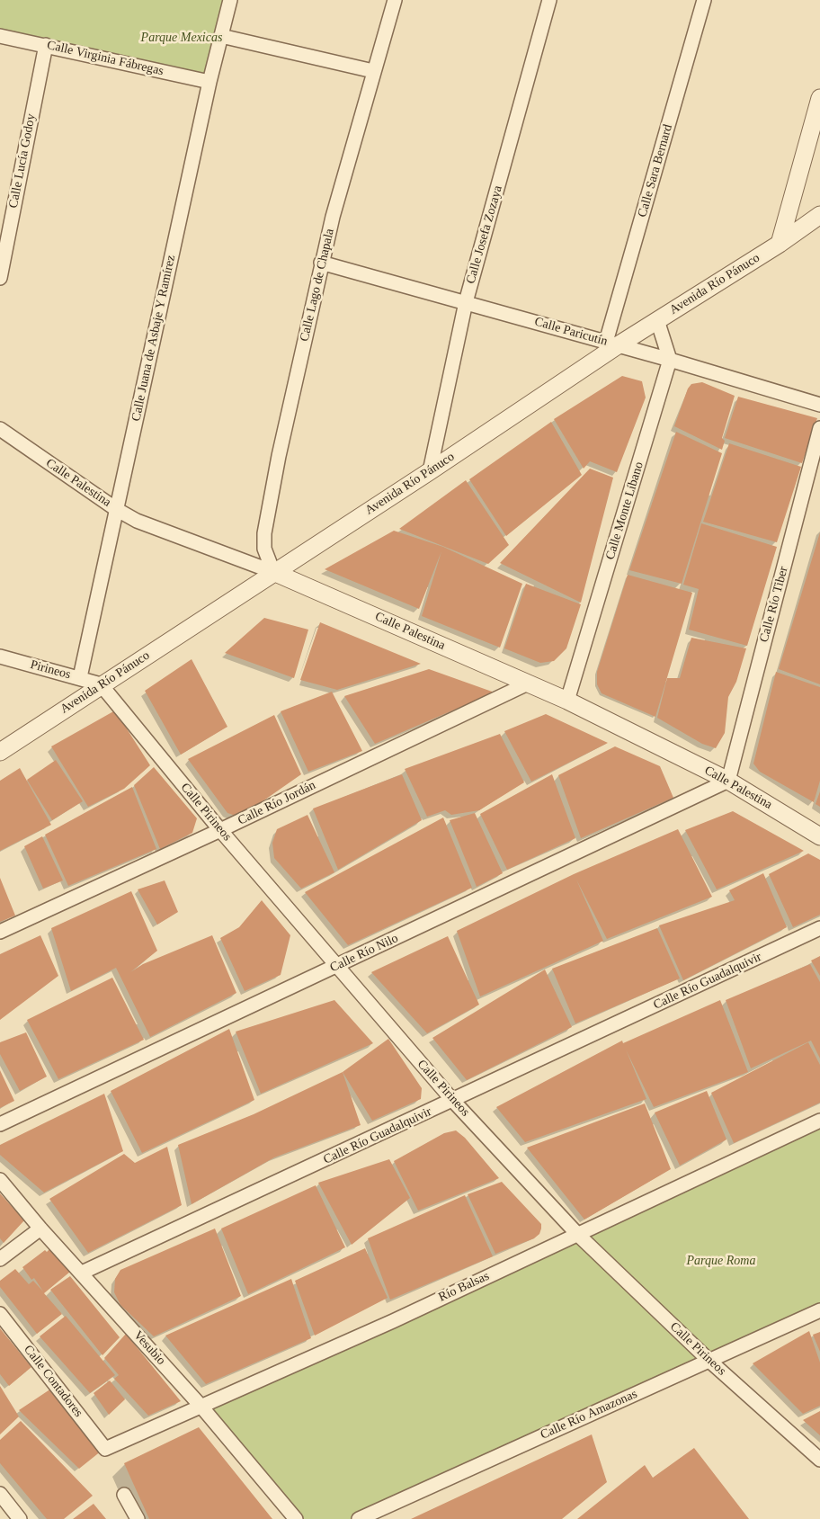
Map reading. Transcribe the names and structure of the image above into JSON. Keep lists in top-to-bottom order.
{
  "streets": {
    "street": [
      "Calle Virginia Fábregas",
      "Calle Lucía Godoy",
      "Calle Sara Bernard",
      "Calle Josefa Zozaya",
      "Avenida Río Pánuco",
      "Calle Lago de Chapala",
      "Calle Paricutín",
      "Calle Juana de Asbaje Y Ramírez",
      "Calle Palestina",
      "Calle Monte Líbano",
      "Calle Río Tiber",
      "Pirineos",
      "Calle Río Jordán",
      "Calle Pirineos",
      "Calle Río Nilo",
      "Calle Río Guadalquivir",
      "Río Balsas",
      "Vesubio",
      "Calle Contadores",
      "Calle Río Amazonas"
    ]
  },
  "crossings": [
    ["Calle Virginia Fábregas", "Calle Lucía Godoy"],
    ["Calle Virginia Fábregas", "Calle Juana de Asbaje Y Ramírez"],
    ["Calle Sara Bernard", "Avenida Río Pánuco"],
    ["Calle Sara Bernard", "Calle Paricutín"],
    ["Calle Josefa Zozaya", "Avenida Río Pánuco"],
    ["Calle Josefa Zozaya", "Calle Paricutín"],
    ["Avenida Río Pánuco", "Calle Lago de Chapala"],
    ["Avenida Río Pánuco", "Calle Paricutín"],
    ["Avenida Río Pánuco", "Calle Palestina"],
    ["Avenida Río Pánuco", "Pirineos"],
    ["Avenida Río Pánuco", "Calle Pirineos"],
    ["Calle Lago de Chapala", "Calle Paricutín"],
    ["Calle Lago de Chapala", "Calle Palestina"],
    ["Calle Paricutín", "Calle Monte Líbano"],
    ["Calle Juana de Asbaje Y Ramírez", "Calle Palestina"],
    ["Calle Juana de Asbaje Y Ramírez", "Pirineos"],
    ["Calle Palestina", "Calle Monte Líbano"],
    ["Calle Palestina", "Calle Río Tiber"],
    ["Calle Palestina", "Calle Río Jordán"],
    ["Calle Palestina", "Calle Río Nilo"],
    ["Calle Río Tiber", "Calle Río Nilo"],
    ["Pirineos", "Calle Pirineos"],
    ["Calle Río Jordán", "Calle Pirineos"],
    ["Calle Pirineos", "Calle Río Nilo"],
    ["Calle Pirineos", "Calle Río Guadalquivir"],
    ["Calle Pirineos", "Río Balsas"],
    ["Calle Pirineos", "Calle Río Amazonas"],
    ["Calle Río Guadalquivir", "Vesubio"],
    ["Río Balsas", "Vesubio"],
    ["Río Balsas", "Calle Contadores"]
  ],
  "parks": ["Parque Mexicas", "Parque Roma"]
}
